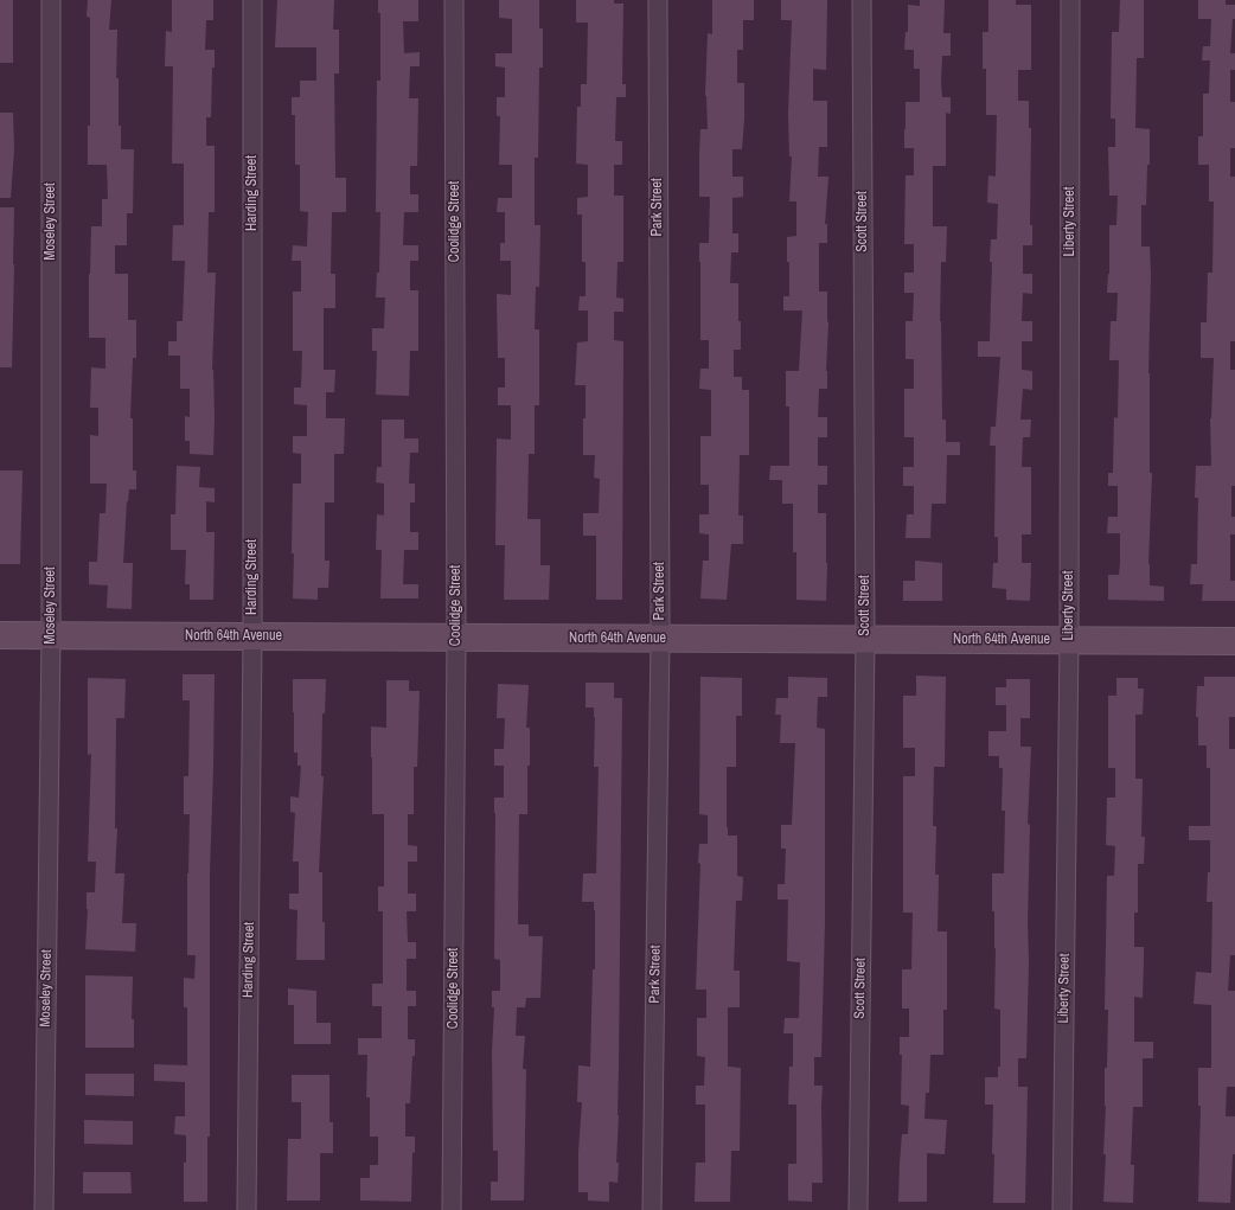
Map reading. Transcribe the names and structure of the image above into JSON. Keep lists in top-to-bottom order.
{
  "streets": {
    "street": [
      "Harding Street",
      "Park Street",
      "Moseley Street",
      "Coolidge Street",
      "Scott Street",
      "Liberty Street",
      "North 64th Avenue"
    ]
  },
  "crossings": [
    ["Harding Street", "North 64th Avenue"],
    ["Park Street", "North 64th Avenue"],
    ["Moseley Street", "North 64th Avenue"],
    ["Coolidge Street", "North 64th Avenue"],
    ["Scott Street", "North 64th Avenue"],
    ["Liberty Street", "North 64th Avenue"]
  ]
}
